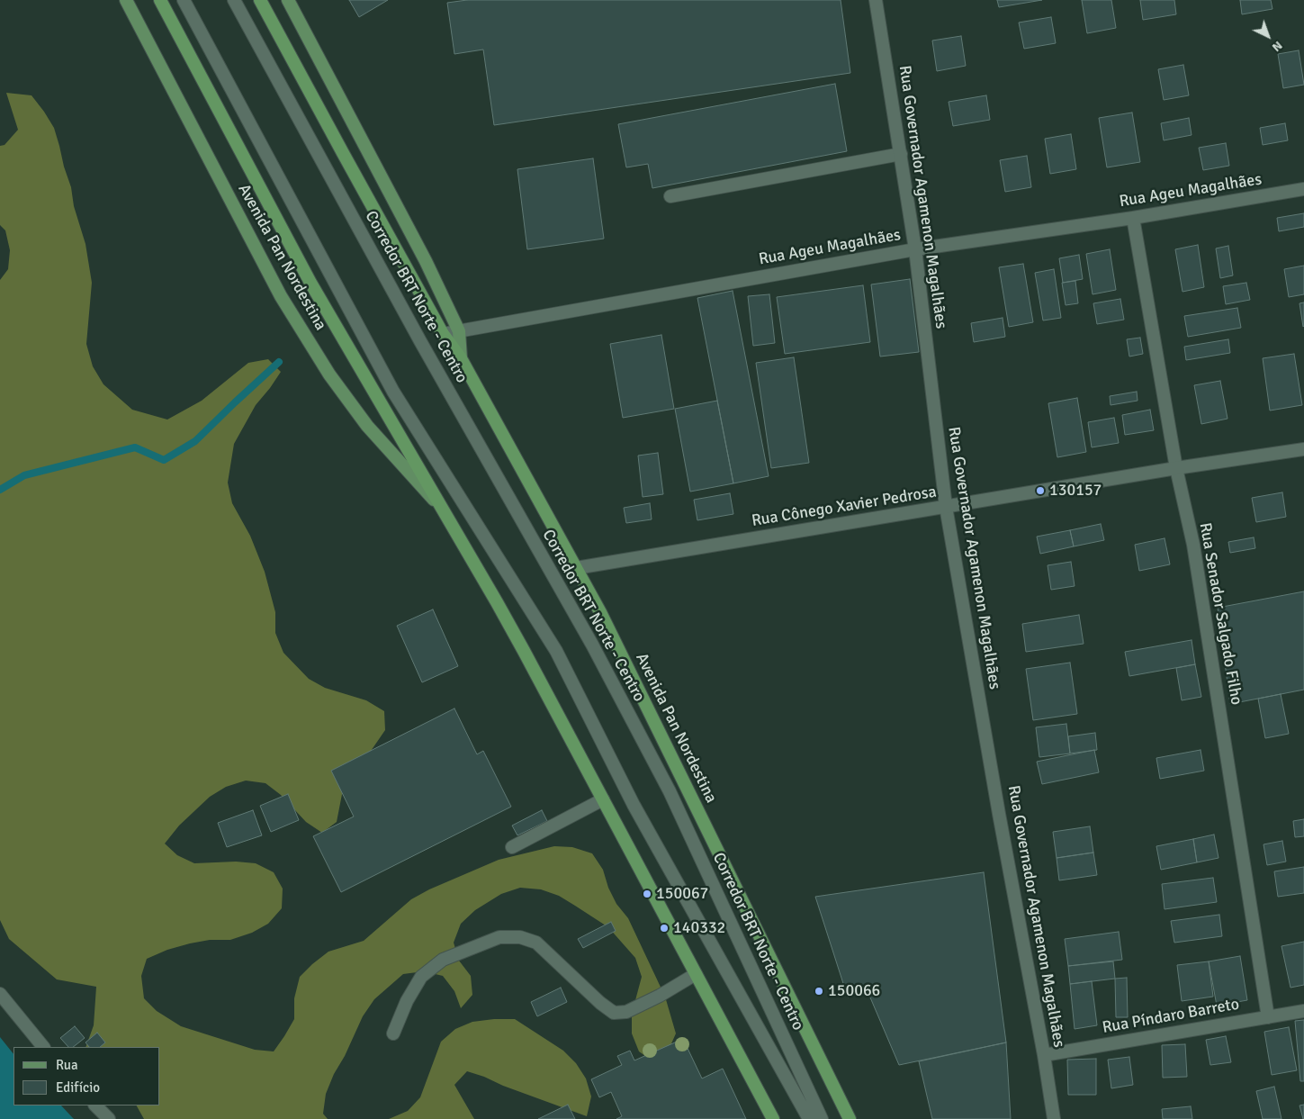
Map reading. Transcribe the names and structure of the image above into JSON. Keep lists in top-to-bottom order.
{
  "streets": {
    "highway": ["Avenida Pan Nordestina"],
    "street": [
      "Rua Ageu Magalhães",
      "Rua Governador Agamenon Magalhães",
      "Corredor BRT Norte - Centro",
      "Rua Cônego Xavier Pedrosa",
      "Rua Senador Salgado Filho",
      "Rua Píndaro Barreto"
    ]
  },
  "crossings": [
    ["Rua Ageu Magalhães", "Rua Governador Agamenon Magalhães"],
    ["Rua Ageu Magalhães", "Avenida Pan Nordestina"],
    ["Rua Ageu Magalhães", "Rua Senador Salgado Filho"],
    ["Rua Governador Agamenon Magalhães", "Rua Cônego Xavier Pedrosa"],
    ["Rua Governador Agamenon Magalhães", "Rua Píndaro Barreto"],
    ["Avenida Pan Nordestina", "Rua Cônego Xavier Pedrosa"],
    ["Rua Cônego Xavier Pedrosa", "Rua Senador Salgado Filho"],
    ["Rua Senador Salgado Filho", "Rua Píndaro Barreto"]
  ],
  "places": [
    "130157",
    "150067",
    "140332",
    "150066"
  ],
  "legend": ["Rua", "Edifício"],
  "north": "bottom right"
}
